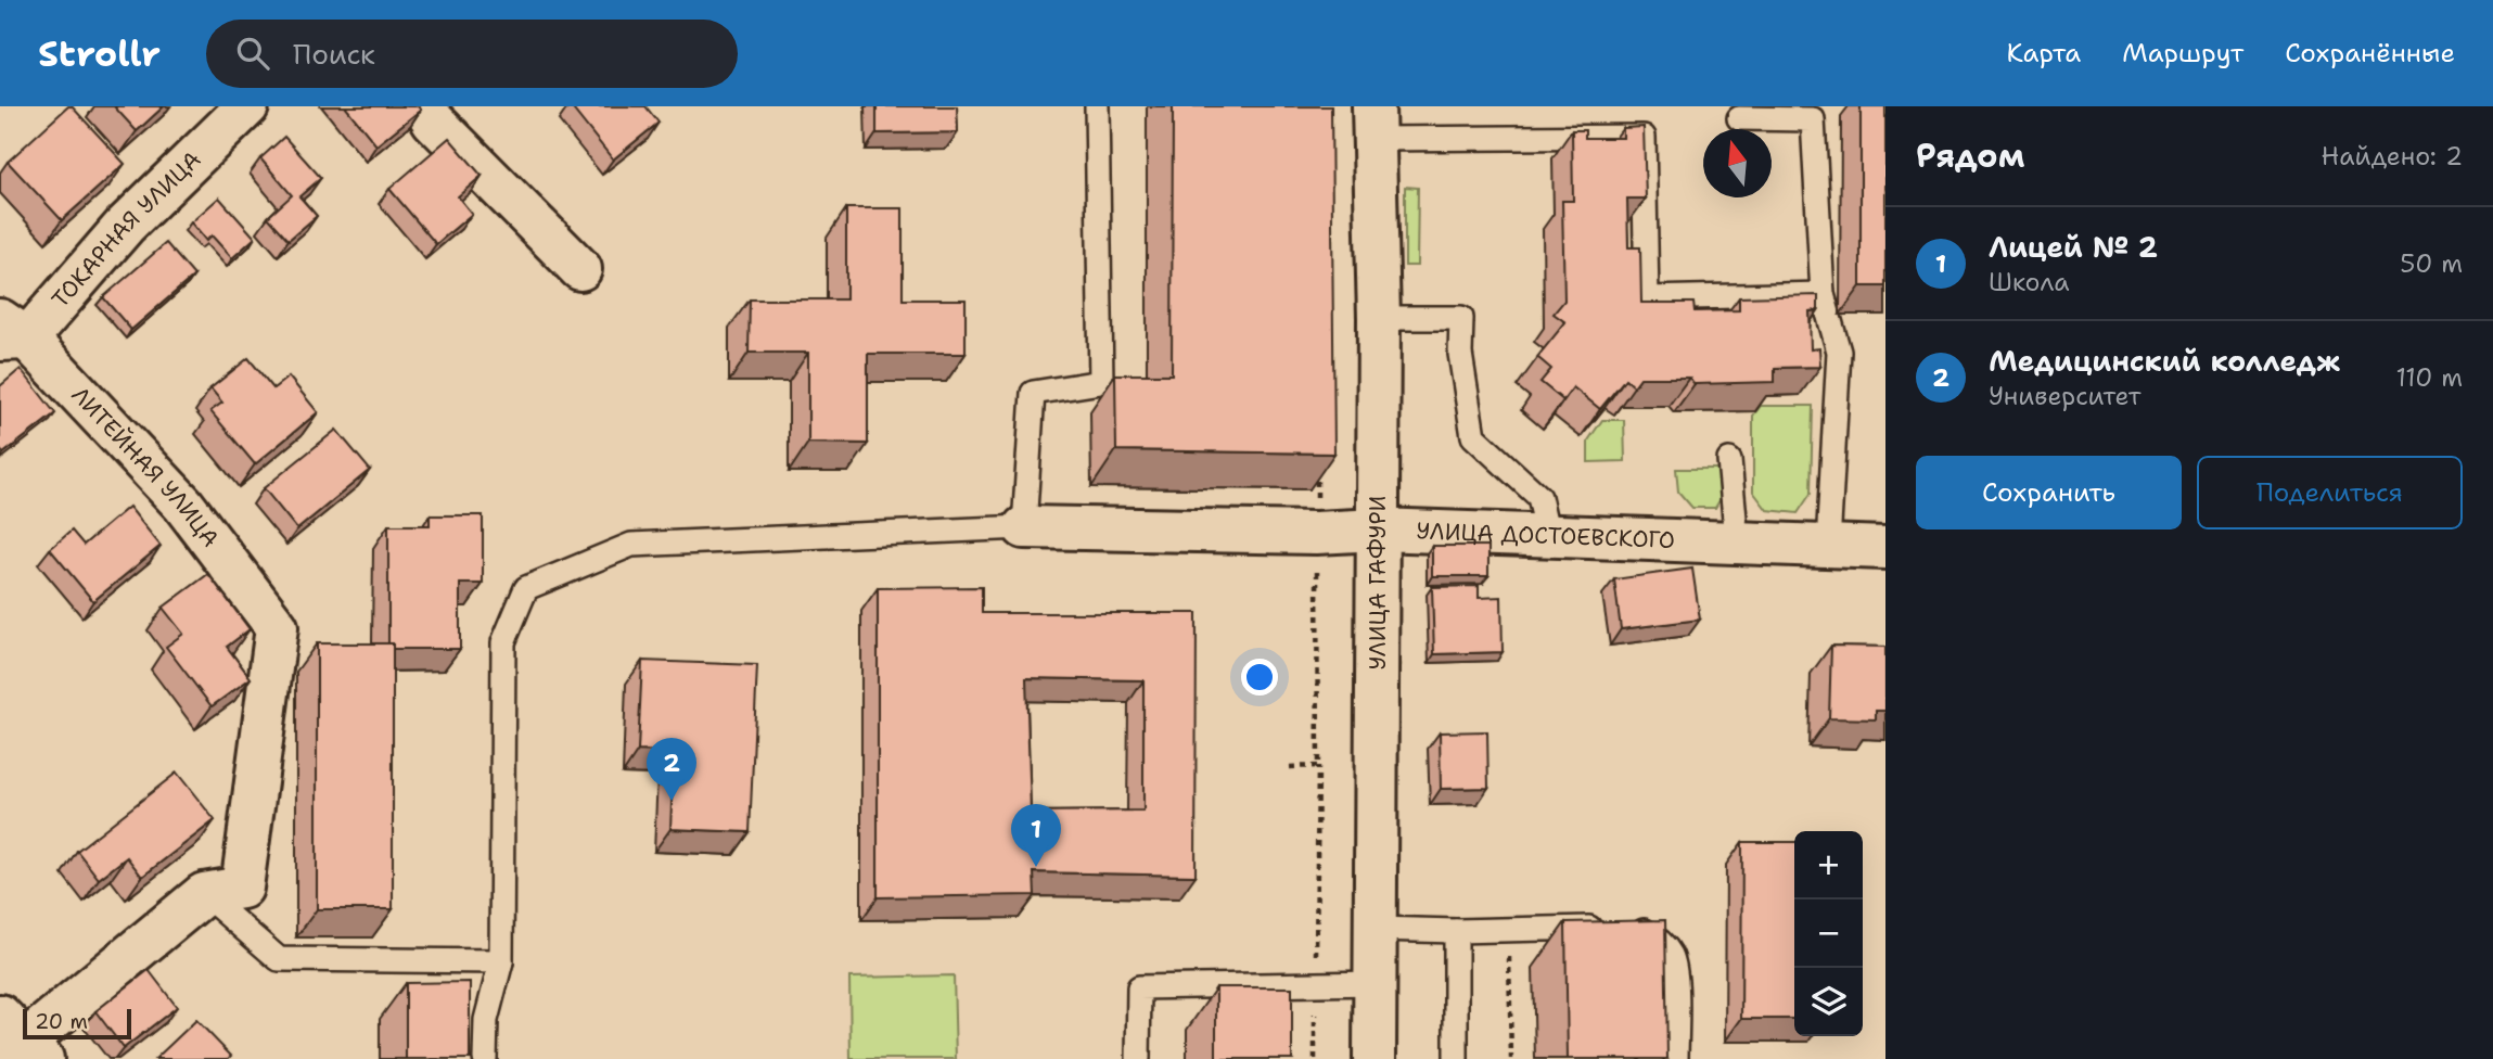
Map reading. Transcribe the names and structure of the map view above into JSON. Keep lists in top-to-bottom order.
{
  "streets": {
    "street": [
      "ТОКАРНАЯ УЛИЦА",
      "ЛИТЕЙНАЯ УЛИЦА",
      "УЛИЦА ДОСТОЕВСКОГО",
      "УЛИЦА ГАФУРИ"
    ]
  },
  "crossings": [
    ["ТОКАРНАЯ УЛИЦА", "ЛИТЕЙНАЯ УЛИЦА"],
    ["УЛИЦА ДОСТОЕВСКОГО", "УЛИЦА ГАФУРИ"]
  ],
  "scale_bar": "20 m",
  "north": "top",
  "page": {
    "header": "Strollr",
    "search": "Поиск",
    "nav": ["Карта", "Маршрут", "Сохранённые"],
    "heading": ["Рядом", "Найдено: 2"],
    "list": [
      {
        "mark": "1",
        "name": "Лицей № 2",
        "note": "Школа",
        "value": "50 m"
      },
      {
        "mark": "2",
        "name": "Медицинский колледж",
        "note": "Университет",
        "value": "110 m"
      }
    ],
    "buttons": ["Сохранить", "Поделиться"],
    "pins": ["2", "1"],
    "map_buttons": ["+", "−"],
    "scale": "20 m"
  }
}
